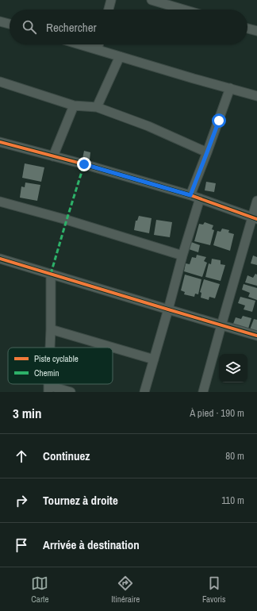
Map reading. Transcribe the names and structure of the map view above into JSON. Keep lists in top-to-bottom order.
{
  "legend": ["Piste cyclable", "Chemin"],
  "page": {
    "search": "Rechercher",
    "heading": ["3 min", "À pied · 190 m"],
    "list": [
      ["Continuez", "80 m"],
      ["Tournez à droite", "110 m"],
      "Arrivée à destination"
    ],
    "nav": ["Carte", "Itinéraire", "Favoris"]
  }
}
